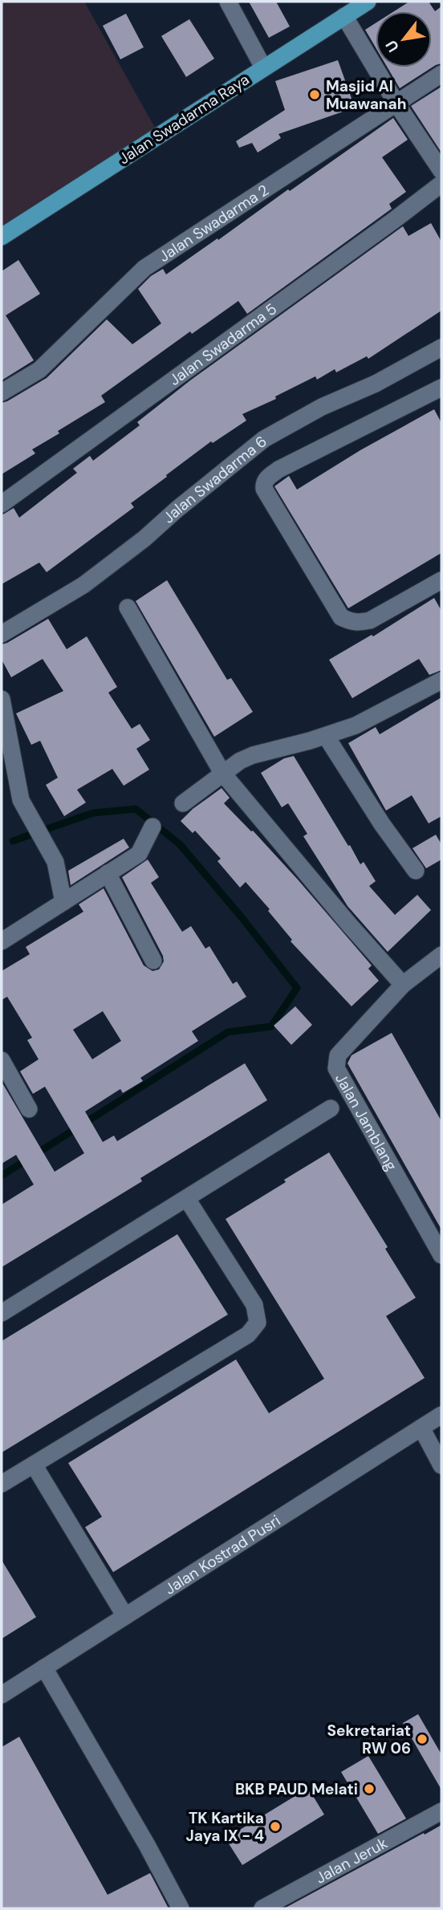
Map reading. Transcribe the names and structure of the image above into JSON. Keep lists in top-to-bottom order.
{
  "streets": {
    "main road": ["Jalan Swadarma Raya"],
    "street": [
      "Jalan Swadarma 2",
      "Jalan Swadarma 5",
      "Jalan Swadarma 6",
      "Jalan Jamblang",
      "Jalan Kostrad Pusri",
      "Jalan Jeruk"
    ]
  },
  "places": [
    "Masjid Al Muawanah",
    "Sekretariat RW 06",
    "BKB PAUD Melati",
    "TK Kartika Jaya IX - 4"
  ],
  "north": "bottom left"
}
